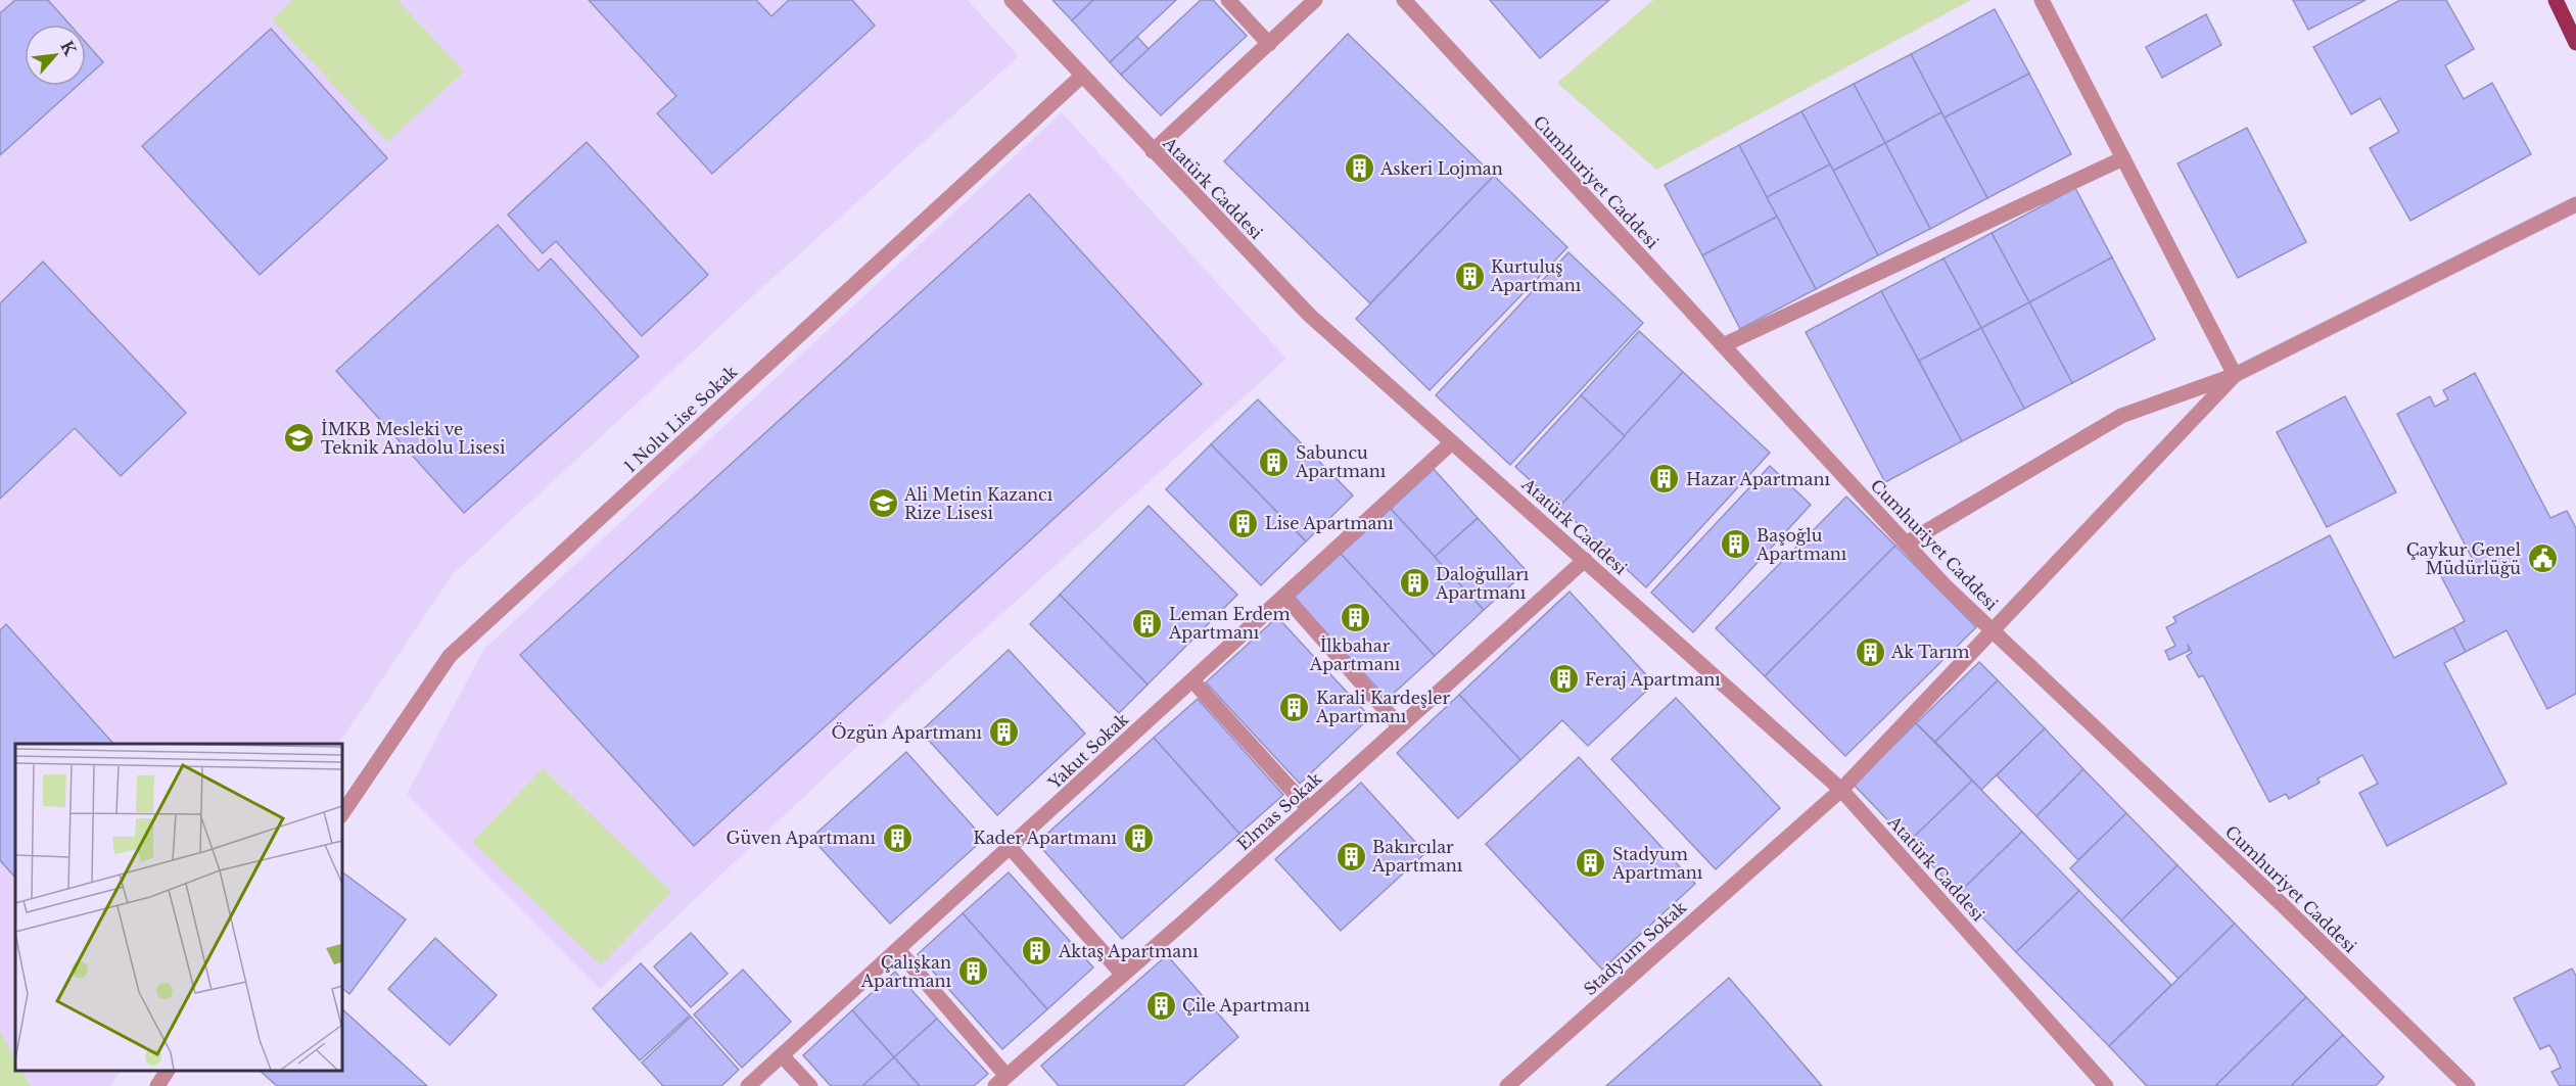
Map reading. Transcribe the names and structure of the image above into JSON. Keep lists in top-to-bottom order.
{
  "streets": {
    "street": [
      "Cumhuriyet Caddesi",
      "Atatürk Caddesi",
      "1 Nolu Lise Sokak",
      "Yakut Sokak",
      "Elmas Sokak",
      "Stadyum Sokak"
    ]
  },
  "crossings": [
    ["Cumhuriyet Caddesi", "Stadyum Sokak"],
    ["Atatürk Caddesi", "1 Nolu Lise Sokak"],
    ["Atatürk Caddesi", "Yakut Sokak"],
    ["Atatürk Caddesi", "Elmas Sokak"],
    ["Atatürk Caddesi", "Stadyum Sokak"]
  ],
  "places": {
    "building": [
      "Askeri Lojman",
      "Kurtuluş Apartmanı",
      "Sabuncu Apartmanı",
      "Hazar Apartmanı",
      "Lise Apartmanı",
      "Başoğlu Apartmanı",
      "Daloğulları Apartmanı",
      "İlkbahar Apartmanı",
      "Leman Erdem Apartmanı",
      "Ak Tarım",
      "Feraj Apartmanı",
      "Karali Kardeşler Apartmanı",
      "Özgün Apartmanı",
      "Güven Apartmanı",
      "Kader Apartmanı",
      "Bakırcılar Apartmanı",
      "Stadyum Apartmanı",
      "Aktaş Apartmanı",
      "Çalışkan Apartmanı",
      "Çile Apartmanı"
    ],
    "school or university": ["İMKB Mesleki ve Teknik Anadolu Lisesi", "Ali Metin Kazancı Rize Lisesi"],
    "public building": ["Çaykur Genel Müdürlüğü"]
  },
  "north": "top right"
}
